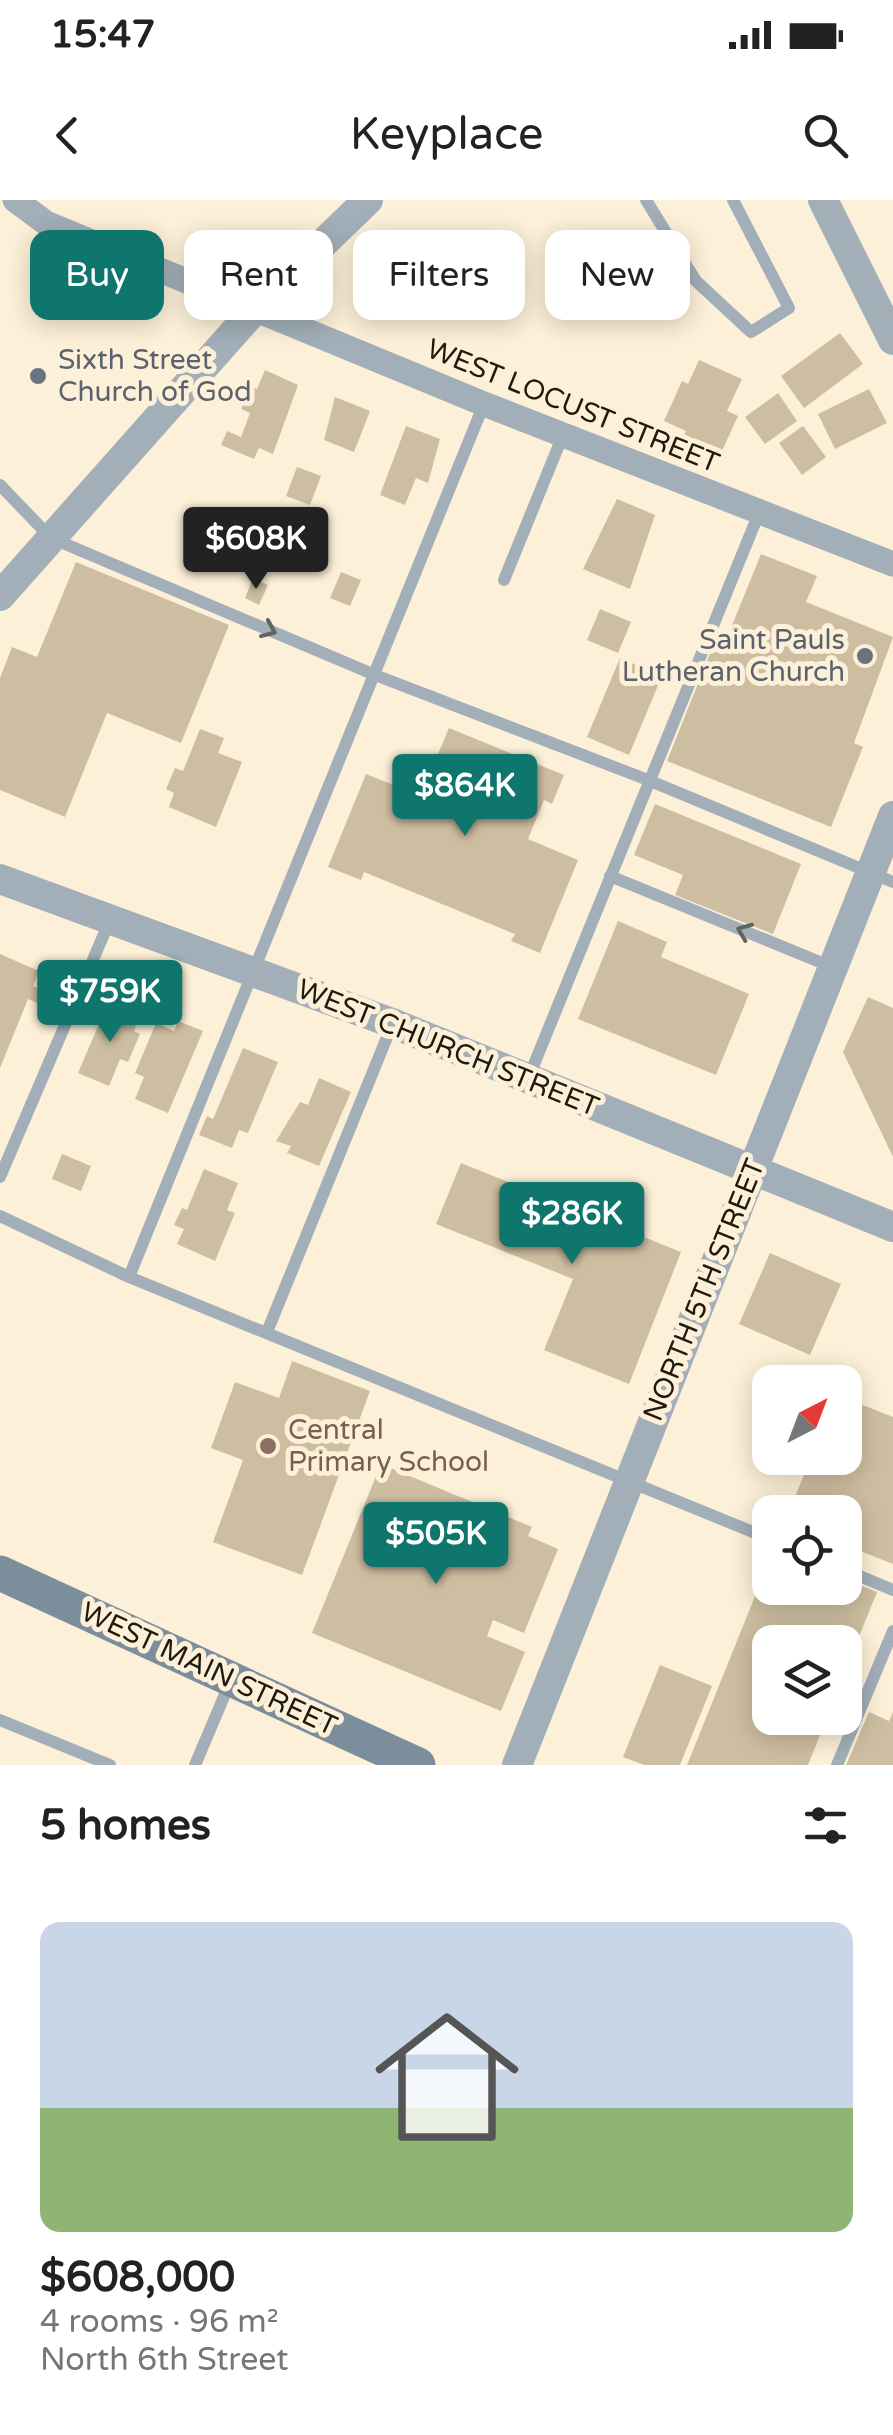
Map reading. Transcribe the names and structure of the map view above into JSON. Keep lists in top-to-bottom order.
{
  "streets": {
    "main road": ["WEST MAIN STREET"],
    "street": ["WEST LOCUST STREET", "WEST CHURCH STREET", "NORTH 5TH STREET"]
  },
  "crossings": [
    ["WEST CHURCH STREET", "NORTH 5TH STREET"]
  ],
  "places": ["Sixth Street Church of God", "Saint Pauls Lutheran Church", "Central Primary School"],
  "north": "top right",
  "page": {
    "status": "15:47",
    "header": "Keyplace",
    "chip": [
      "Buy",
      "Rent",
      "Filters",
      "New"
    ],
    "price": [
      "$608K",
      "$864K",
      "$759K",
      "$286K",
      "$505K"
    ],
    "heading": "5 homes",
    "list": [
      {
        "name": "$608,000",
        "note": "4 rooms · 96 m² · North 6th Street"
      }
    ]
  }
}
